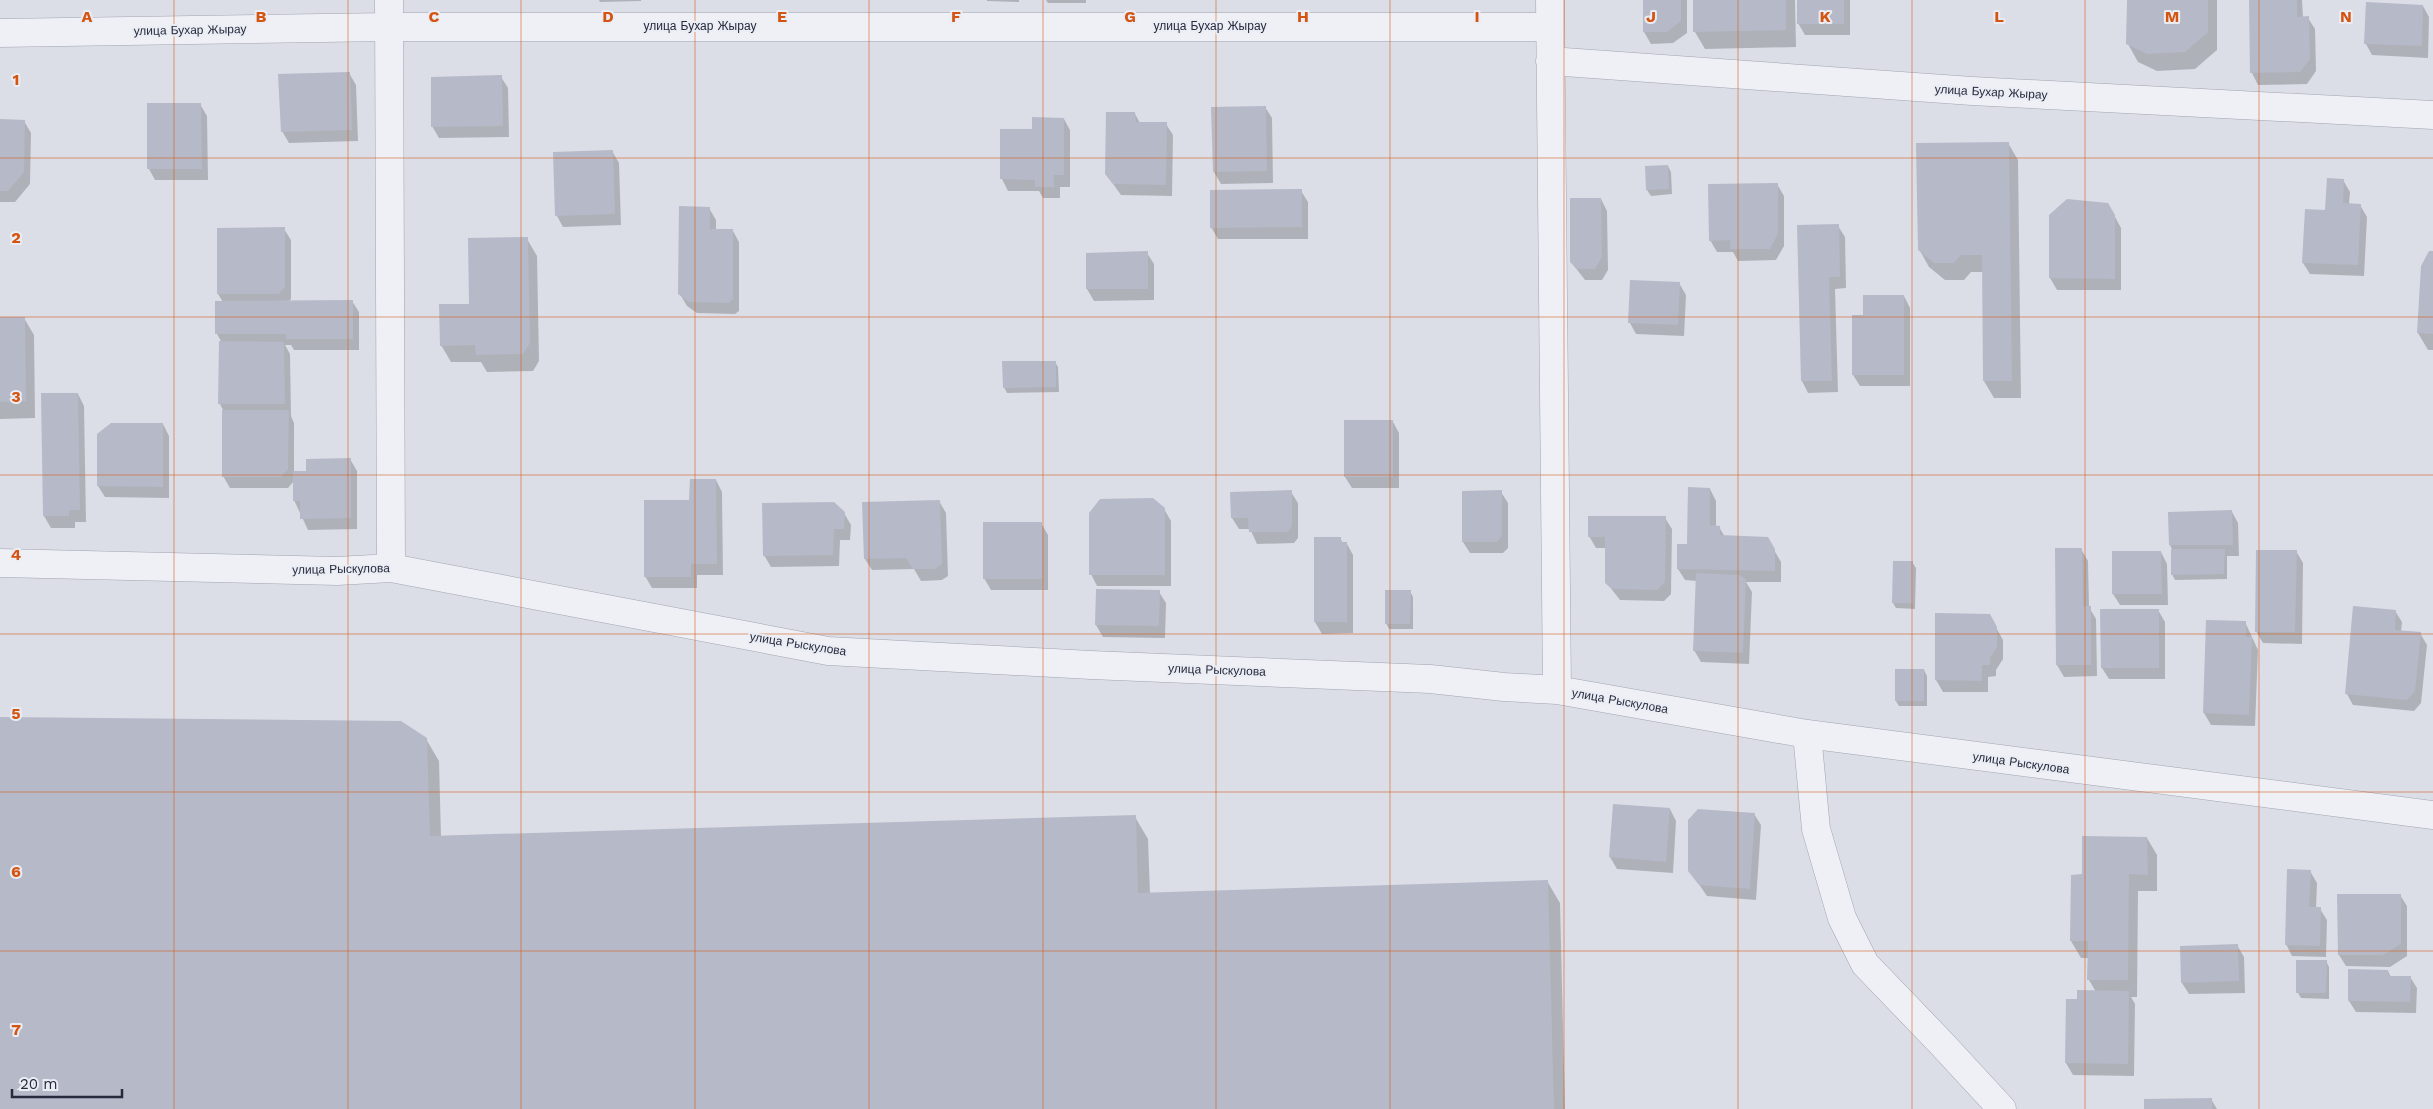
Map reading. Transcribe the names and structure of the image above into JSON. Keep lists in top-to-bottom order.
{
  "streets": {
    "street": ["улица Бухар Жырау", "улица Рыскулова"]
  },
  "scale_bar": "20 m",
  "grid": {
    "columns": [
      "A",
      "B",
      "C",
      "D",
      "E",
      "F",
      "G",
      "H",
      "I",
      "J",
      "K",
      "L",
      "M",
      "N"
    ],
    "rows": [
      "1",
      "2",
      "3",
      "4",
      "5",
      "6",
      "7"
    ]
  }
}
